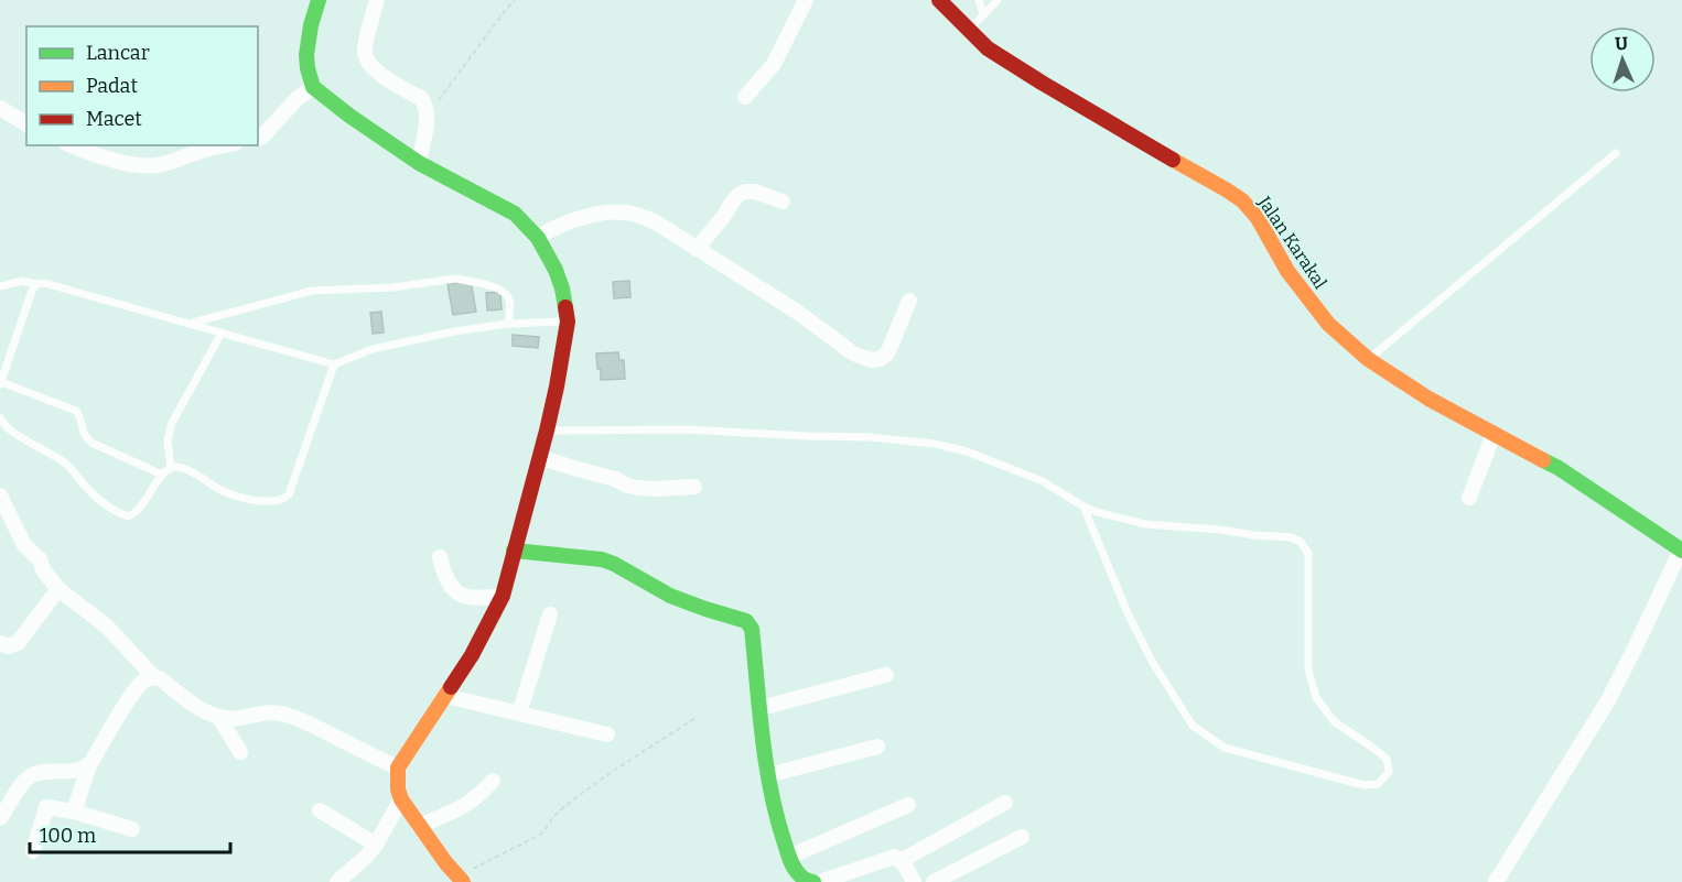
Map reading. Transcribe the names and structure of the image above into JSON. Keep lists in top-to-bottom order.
{
  "streets": {
    "street": ["Jalan Karakal"]
  },
  "legend": ["Lancar", "Padat", "Macet"],
  "scale_bar": "100 m",
  "north": "top"
}
